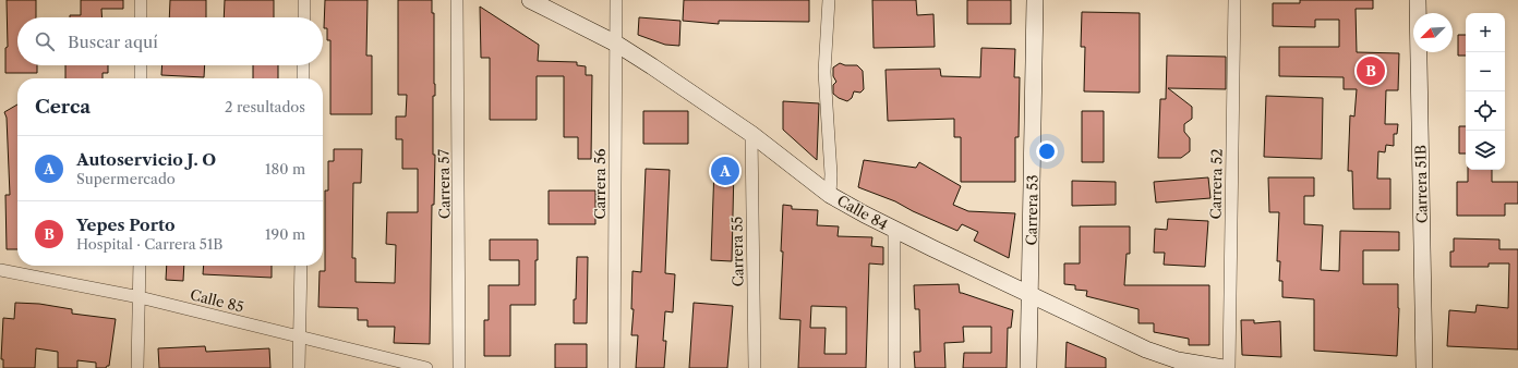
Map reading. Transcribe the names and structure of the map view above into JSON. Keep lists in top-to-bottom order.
{
  "streets": {
    "street": [
      "Carrera 57",
      "Carrera 56",
      "Carrera 52",
      "Carrera 51B",
      "Carrera 53",
      "Calle 84",
      "Carrera 55",
      "Calle 85"
    ]
  },
  "crossings": [
    ["Carrera 56", "Calle 84"],
    ["Carrera 53", "Calle 84"],
    ["Calle 84", "Carrera 55"]
  ],
  "north": "bottom left",
  "page": {
    "map_buttons": ["+", "−"],
    "search": "Buscar aquí",
    "pins": ["B", "A"],
    "heading": ["Cerca", "2 resultados"],
    "list": [
      {
        "mark": "A",
        "name": "Autoservicio J. O",
        "note": "Supermercado",
        "value": "180 m"
      },
      {
        "mark": "B",
        "name": "Yepes Porto",
        "note": "Hospital · Carrera 51B",
        "value": "190 m"
      }
    ]
  }
}
